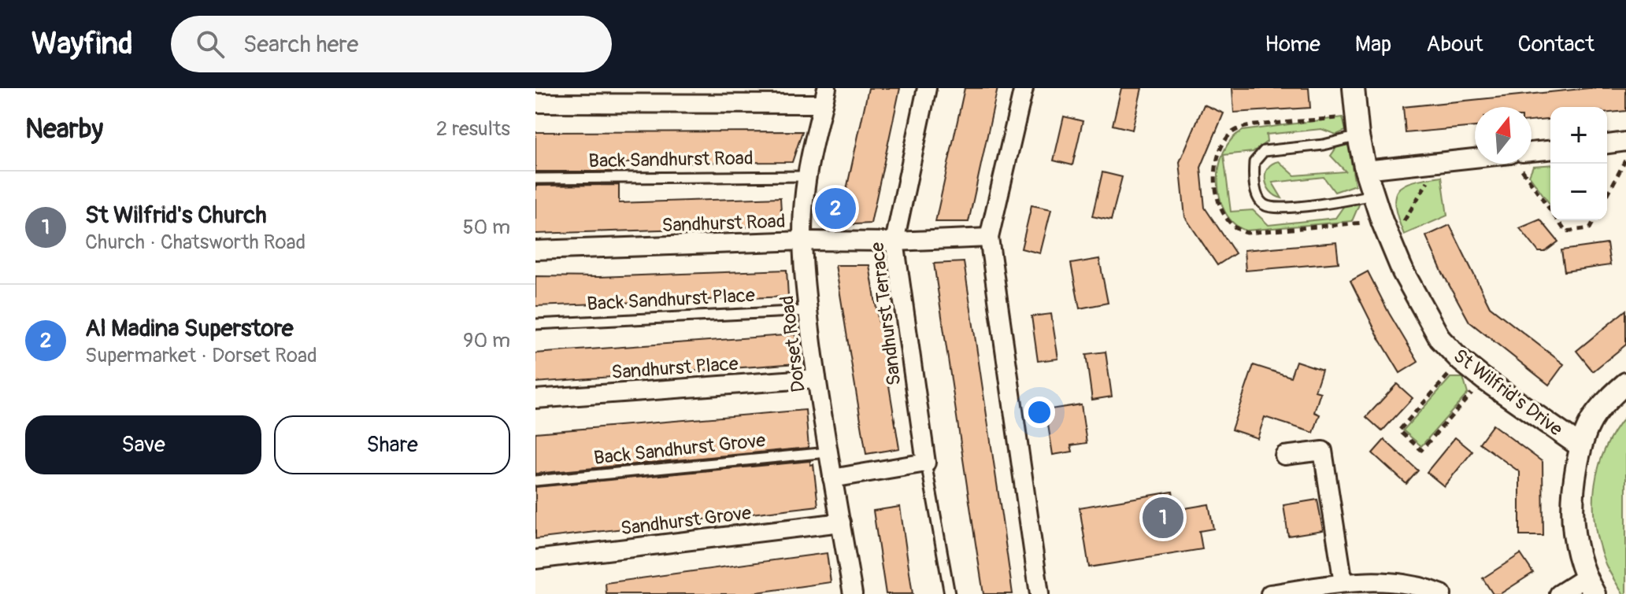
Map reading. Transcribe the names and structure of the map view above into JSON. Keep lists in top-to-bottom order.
{
  "streets": {
    "street": [
      "Sandhurst Road",
      "Sandhurst Terrace",
      "Dorset Road",
      "Sandhurst Place",
      "St Wilfrid's Drive",
      "Sandhurst Grove"
    ],
    "lane": ["Back Sandhurst Road", "Back Sandhurst Place", "Back Sandhurst Grove"]
  },
  "crossings": [
    ["Back Sandhurst Road", "Dorset Road"],
    ["Sandhurst Road", "Sandhurst Terrace"],
    ["Sandhurst Road", "Dorset Road"],
    ["Back Sandhurst Place", "Dorset Road"],
    ["Dorset Road", "Sandhurst Place"],
    ["Dorset Road", "Back Sandhurst Grove"],
    ["Dorset Road", "Sandhurst Grove"]
  ],
  "north": "top",
  "page": {
    "header": "Wayfind",
    "search": "Search here",
    "nav": [
      "Home",
      "Map",
      "About",
      "Contact"
    ],
    "heading": ["Nearby", "2 results"],
    "map_buttons": ["+", "−"],
    "list": [
      {
        "mark": "1",
        "name": "St Wilfrid's Church",
        "note": "Church · Chatsworth Road",
        "value": "50 m"
      },
      {
        "mark": "2",
        "name": "Al Madina Superstore",
        "note": "Supermarket · Dorset Road",
        "value": "90 m"
      }
    ],
    "pins": ["2", "1"],
    "buttons": ["Save", "Share"]
  }
}
